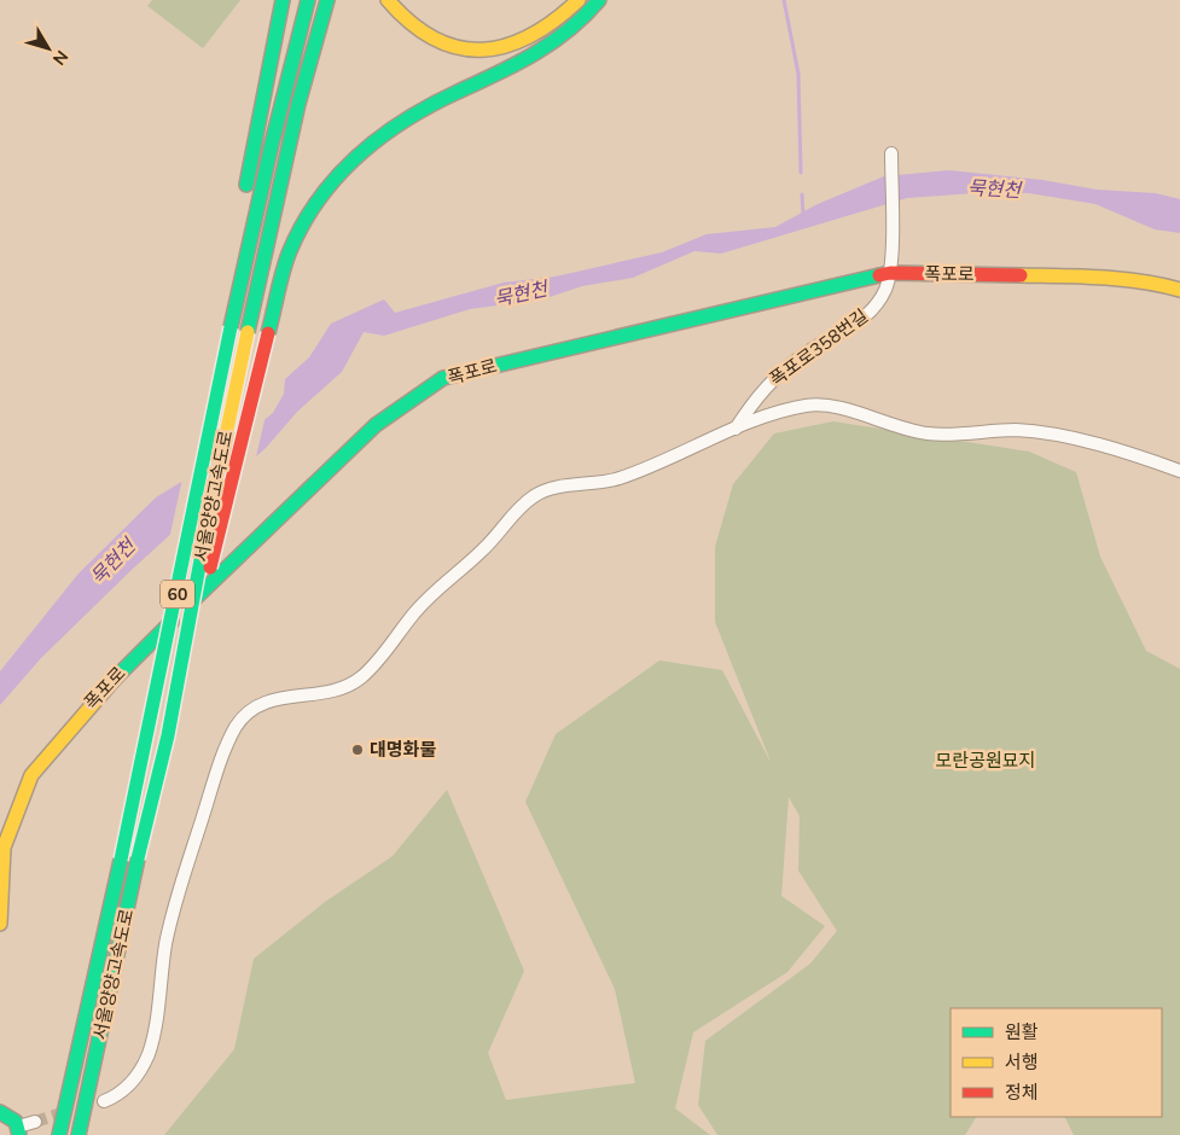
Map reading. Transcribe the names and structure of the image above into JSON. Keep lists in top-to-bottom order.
{
  "streets": {
    "main road": ["폭포로", "서울양양고속도로", "60"],
    "street": ["폭포로358번길"]
  },
  "crossings": [
    ["폭포로", "폭포로358번길"]
  ],
  "water": ["묵현천"],
  "parks": ["모란공원묘지"],
  "places": ["대명화물"],
  "legend": ["원활", "서행", "정체"],
  "north": "bottom right"
}
